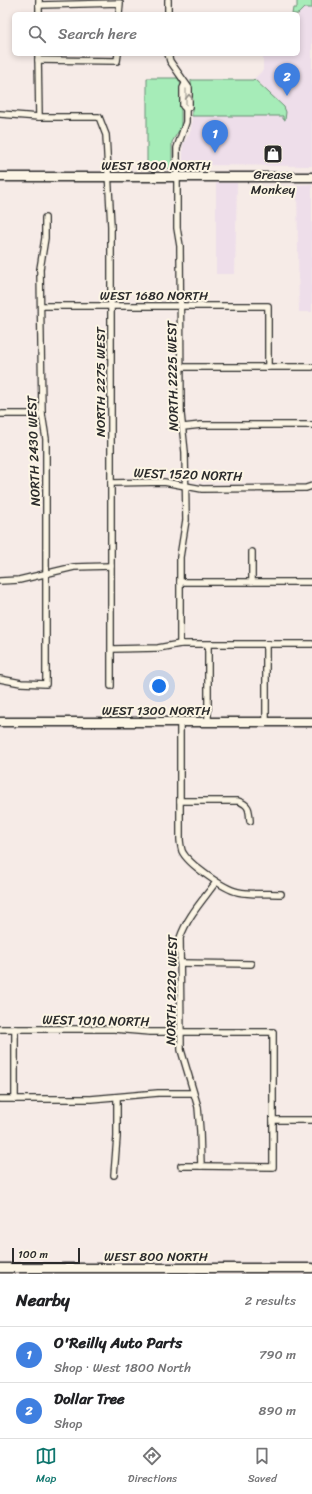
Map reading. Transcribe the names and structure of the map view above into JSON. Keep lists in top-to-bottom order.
{
  "streets": {
    "street": [
      "WEST 1800 NORTH",
      "WEST 1680 NORTH",
      "NORTH 2225 WEST",
      "NORTH 2275 WEST",
      "NORTH 2430 WEST",
      "WEST 1520 NORTH",
      "WEST 1300 NORTH",
      "NORTH 2220 WEST",
      "WEST 1010 NORTH",
      "WEST 800 NORTH"
    ]
  },
  "crossings": [
    ["WEST 1800 NORTH", "NORTH 2225 WEST"],
    ["WEST 1800 NORTH", "NORTH 2275 WEST"],
    ["WEST 1680 NORTH", "NORTH 2225 WEST"],
    ["WEST 1680 NORTH", "NORTH 2275 WEST"],
    ["WEST 1680 NORTH", "NORTH 2430 WEST"],
    ["NORTH 2225 WEST", "WEST 1520 NORTH"],
    ["NORTH 2275 WEST", "WEST 1520 NORTH"],
    ["NORTH 2220 WEST", "WEST 1010 NORTH"]
  ],
  "places": {
    "shop": ["Grease Monkey"]
  },
  "scale_bar": "100 m",
  "page": {
    "search": "Search here",
    "pins": ["2", "1"],
    "scale": "100 m",
    "heading": ["Nearby", "2 results"],
    "list": [
      {
        "mark": "1",
        "name": "O'Reilly Auto Parts",
        "note": "Shop · West 1800 North",
        "value": "790 m"
      },
      {
        "mark": "2",
        "name": "Dollar Tree",
        "note": "Shop",
        "value": "890 m"
      }
    ],
    "nav": ["Map", "Directions", "Saved"]
  }
}
